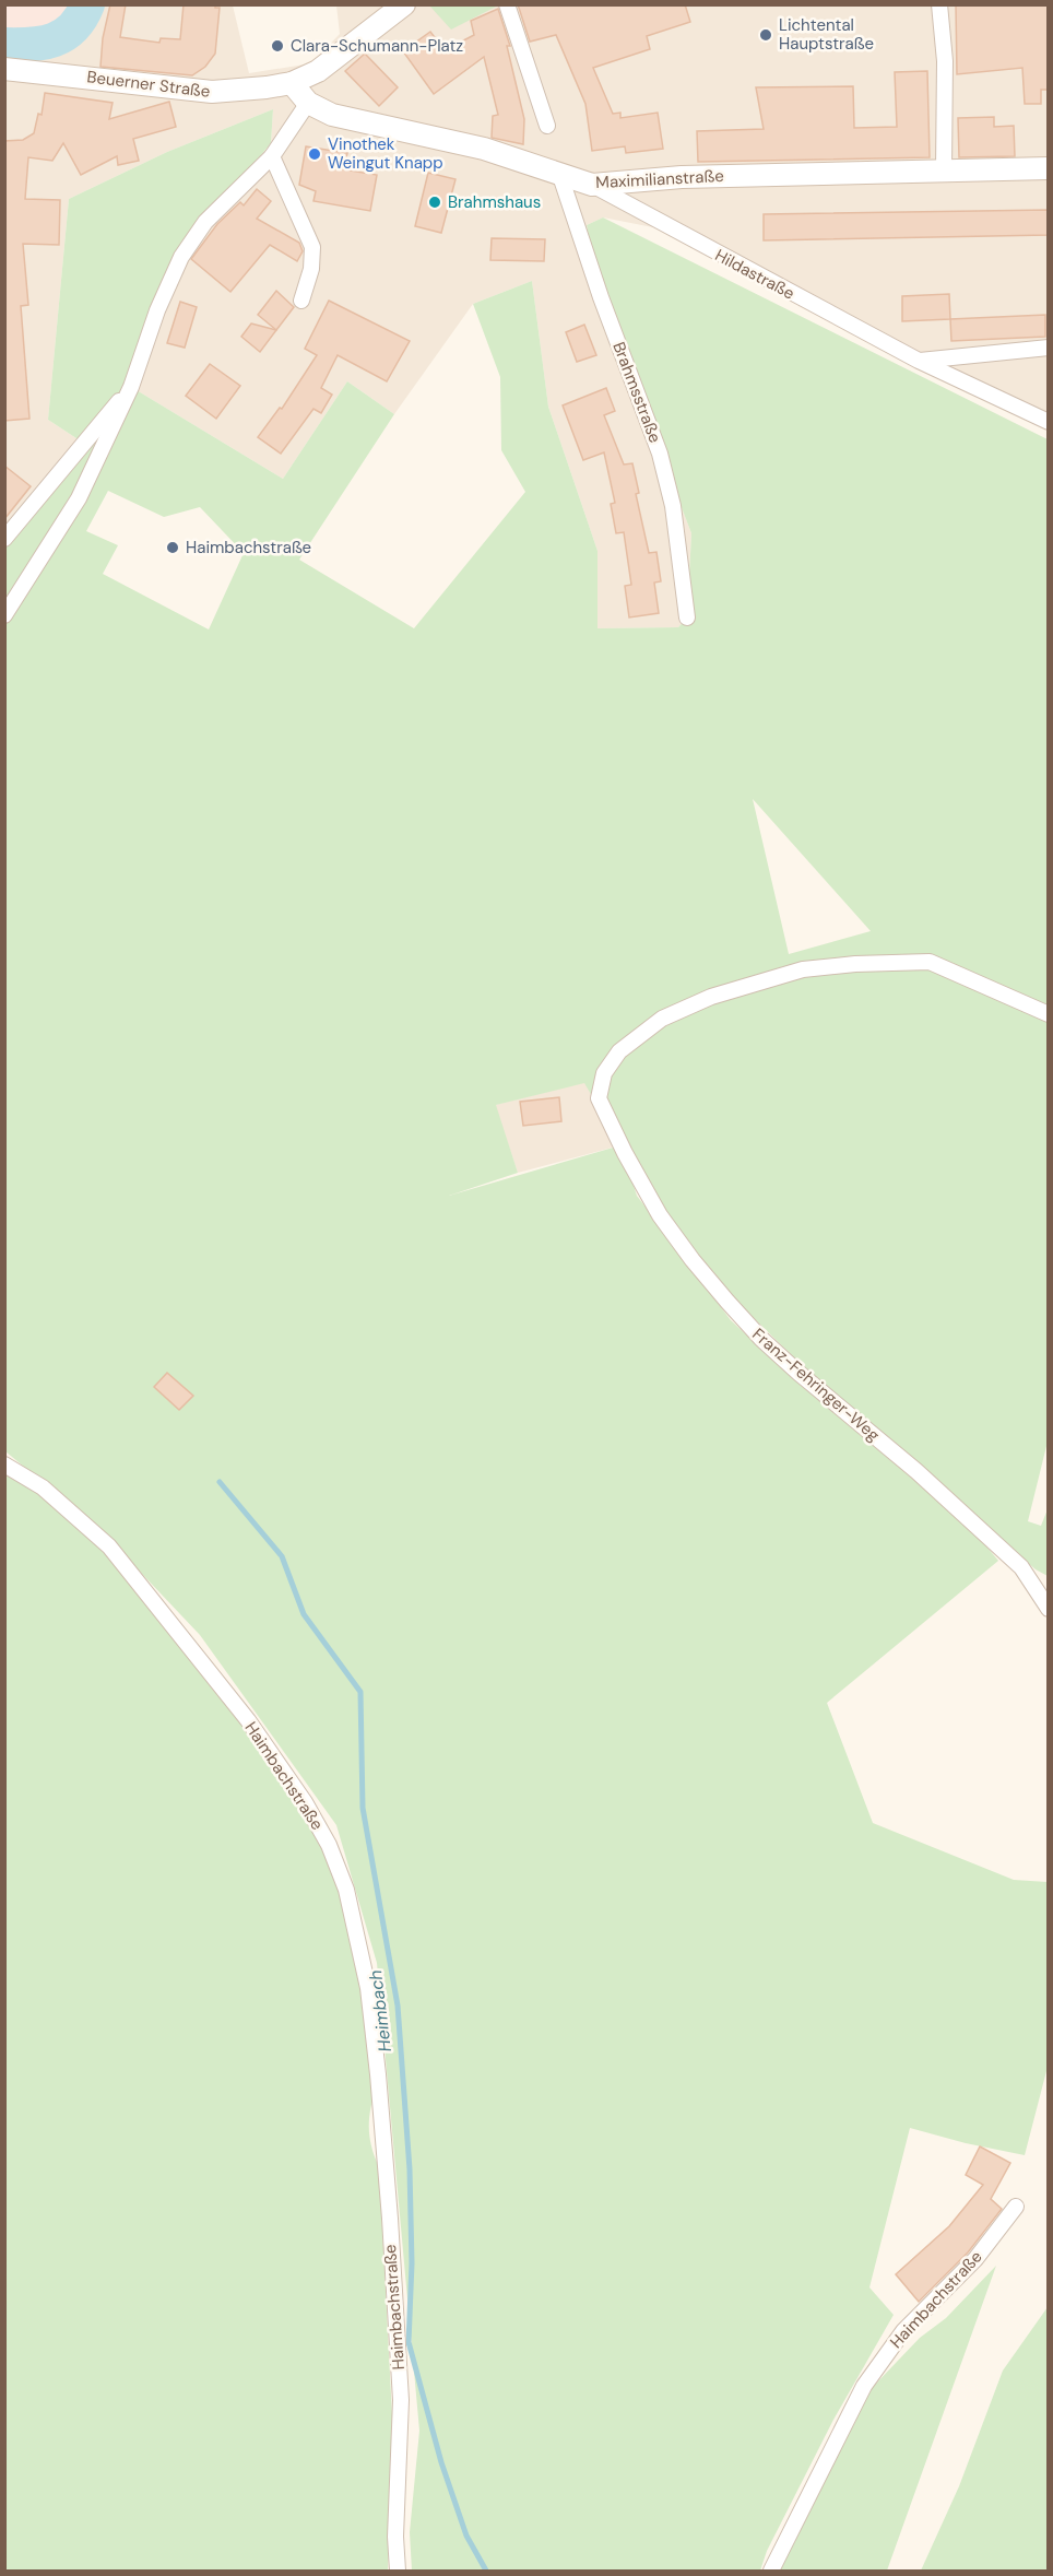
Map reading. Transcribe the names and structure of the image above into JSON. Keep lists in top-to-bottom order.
{
  "streets": {
    "main road": ["Beuerner Straße", "Maximilianstraße"],
    "street": [
      "Hildastraße",
      "Brahmsstraße",
      "Franz-Fehringer-Weg",
      "Haimbachstraße"
    ]
  },
  "crossings": [
    ["Beuerner Straße", "Maximilianstraße"],
    ["Maximilianstraße", "Hildastraße"],
    ["Maximilianstraße", "Brahmsstraße"]
  ],
  "water": ["Heimbach"],
  "places": [
    "Lichtental Hauptstraße",
    "Clara-Schumann-Platz",
    "Vinothek Weingut Knapp",
    "Brahmshaus",
    "Haimbachstraße"
  ]
}
